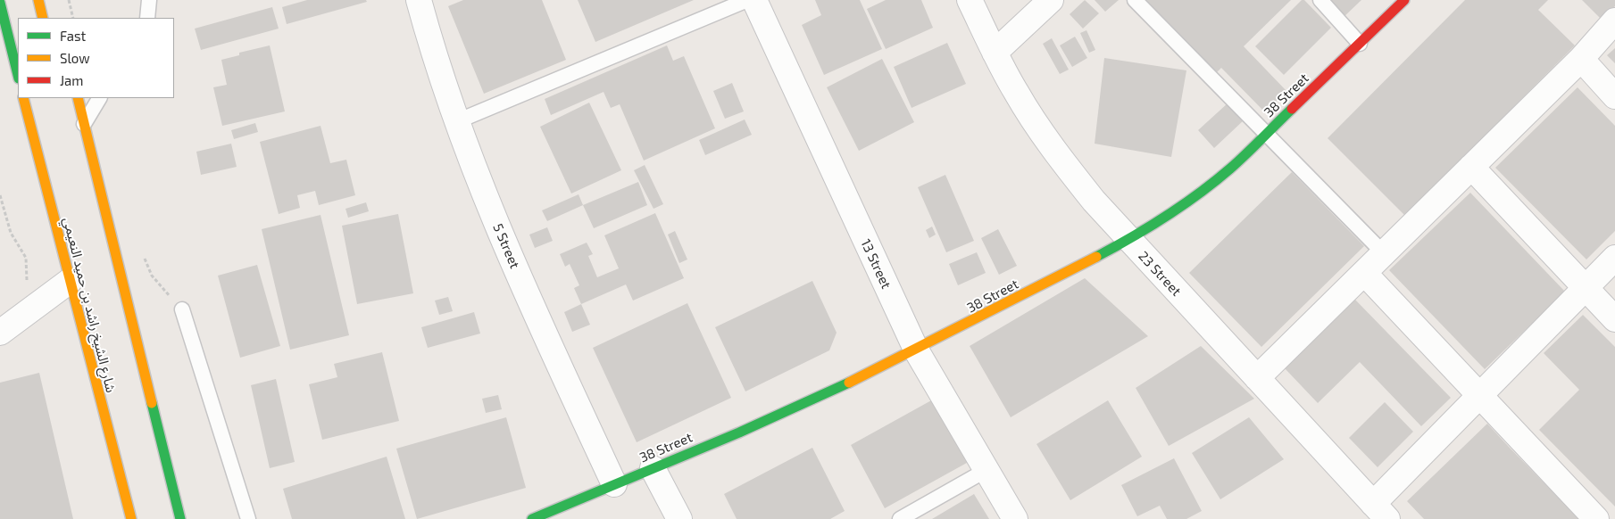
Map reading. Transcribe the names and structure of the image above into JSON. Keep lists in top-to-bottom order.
{
  "streets": {
    "main road": ["38 Street", "شارع الشيخ راشد بن حميد النعيمي"],
    "street": ["5 Street", "13 Street", "23 Street"]
  },
  "crossings": [
    ["38 Street", "5 Street"],
    ["38 Street", "13 Street"],
    ["38 Street", "23 Street"]
  ],
  "legend": ["Fast", "Slow", "Jam"]
}
